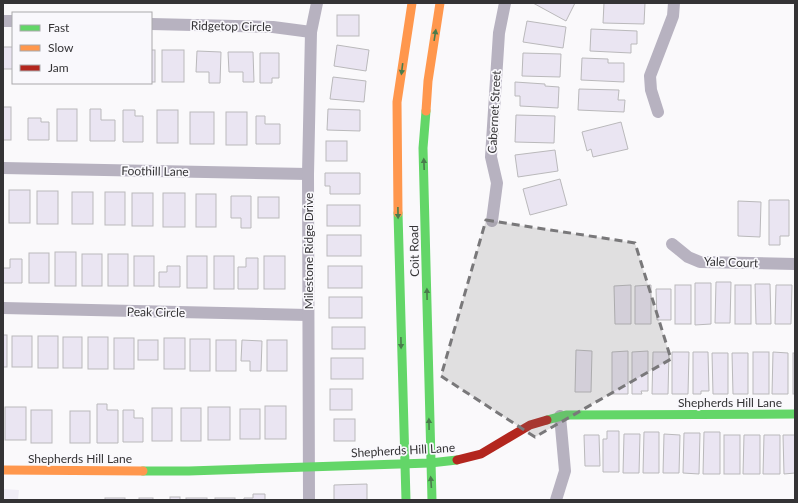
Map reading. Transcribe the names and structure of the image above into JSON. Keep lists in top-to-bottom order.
{
  "streets": {
    "main road": ["Coit Road", "Shepherds Hill Lane"],
    "street": [
      "Ridgetop Circle",
      "Cabernet Street",
      "Foothill Lane",
      "Milestone Ridge Drive",
      "Yale Court",
      "Peak Circle"
    ]
  },
  "crossings": [
    ["Ridgetop Circle", "Milestone Ridge Drive"],
    ["Foothill Lane", "Milestone Ridge Drive"],
    ["Milestone Ridge Drive", "Peak Circle"],
    ["Milestone Ridge Drive", "Shepherds Hill Lane"],
    ["Coit Road", "Shepherds Hill Lane"]
  ],
  "legend": ["Fast", "Slow", "Jam"]
}
